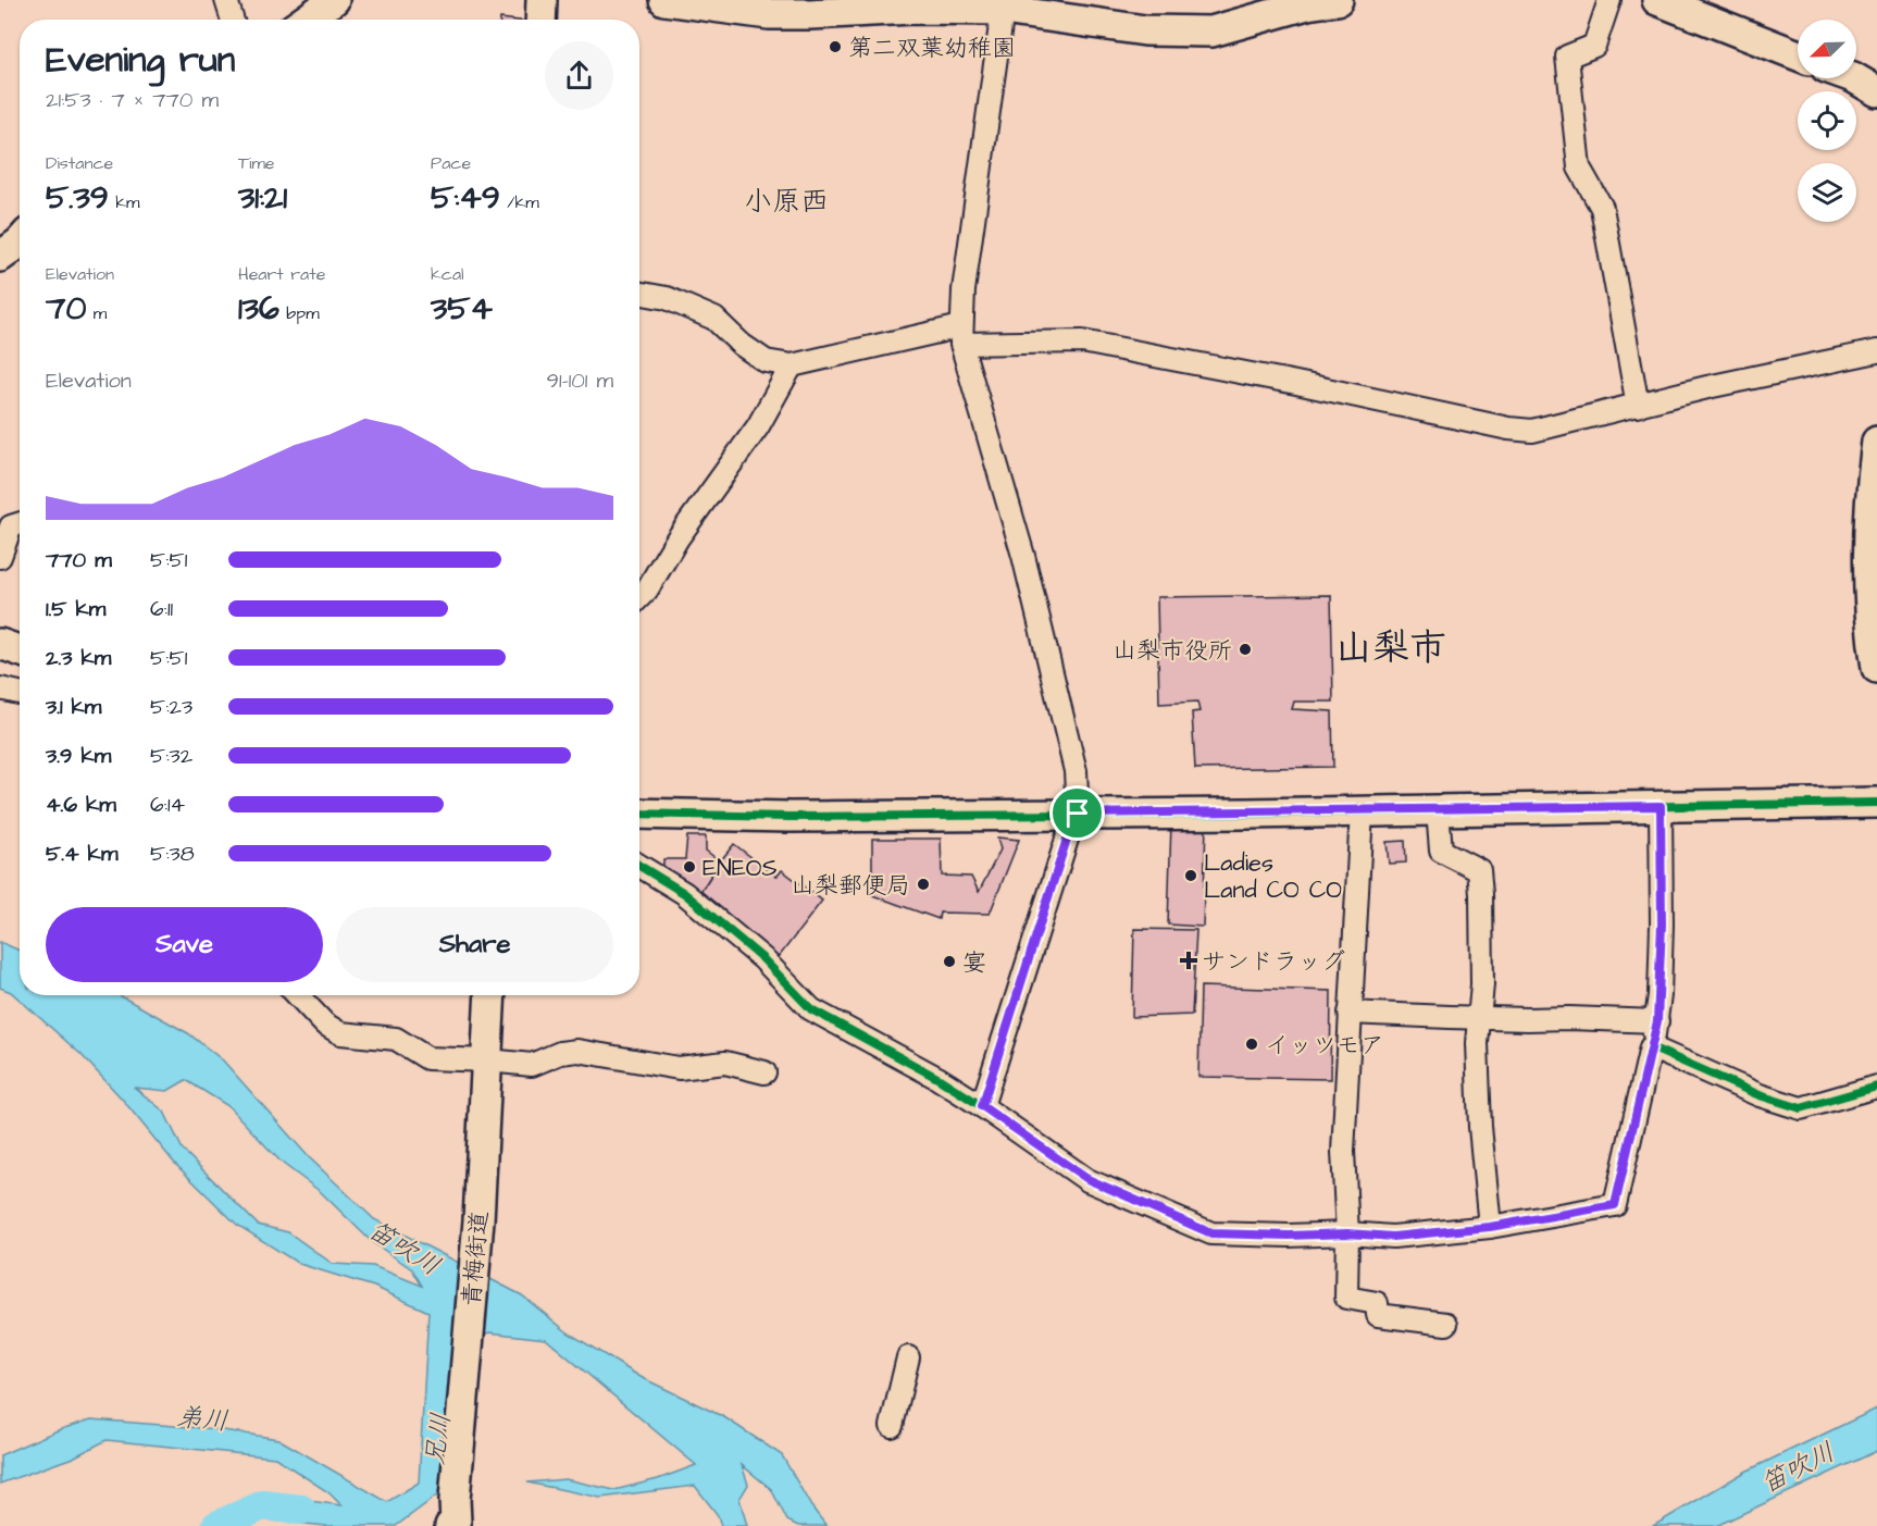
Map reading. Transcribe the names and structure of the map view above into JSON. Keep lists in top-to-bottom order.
{
  "streets": {
    "main road": ["青梅街道"]
  },
  "districts": ["小原西", "山梨市"],
  "water": ["笛吹川", "弟川", "兄川"],
  "places": {
    "other": [
      "第二双葉幼稚園",
      "山梨市役所",
      "ENEOS",
      "Ladies Land CO CO",
      "山梨郵便局",
      "宴",
      "イッツモア"
    ],
    "health": ["サンドラッグ"]
  },
  "north": "bottom left",
  "page": {
    "heading": ["Evening run", "21:53 · 7 × 770 m"],
    "stats": [
      ["Distance", "5.39 km"],
      ["Time", "31:21"],
      ["Pace", "5:49 /km"],
      ["Elevation", "70 m"],
      ["Heart rate", "136 bpm"],
      ["kcal", "354"]
    ],
    "chart": ["Elevation", "91–101 m"],
    "list": [
      {
        "name": "770 m",
        "note": "5:51"
      },
      {
        "name": "1.5 km",
        "note": "6:11"
      },
      {
        "name": "2.3 km",
        "note": "5:51"
      },
      {
        "name": "3.1 km",
        "note": "5:23"
      },
      {
        "name": "3.9 km",
        "note": "5:32"
      },
      {
        "name": "4.6 km",
        "note": "6:14"
      },
      {
        "name": "5.4 km",
        "note": "5:38"
      }
    ],
    "buttons": ["Save", "Share"]
  }
}
